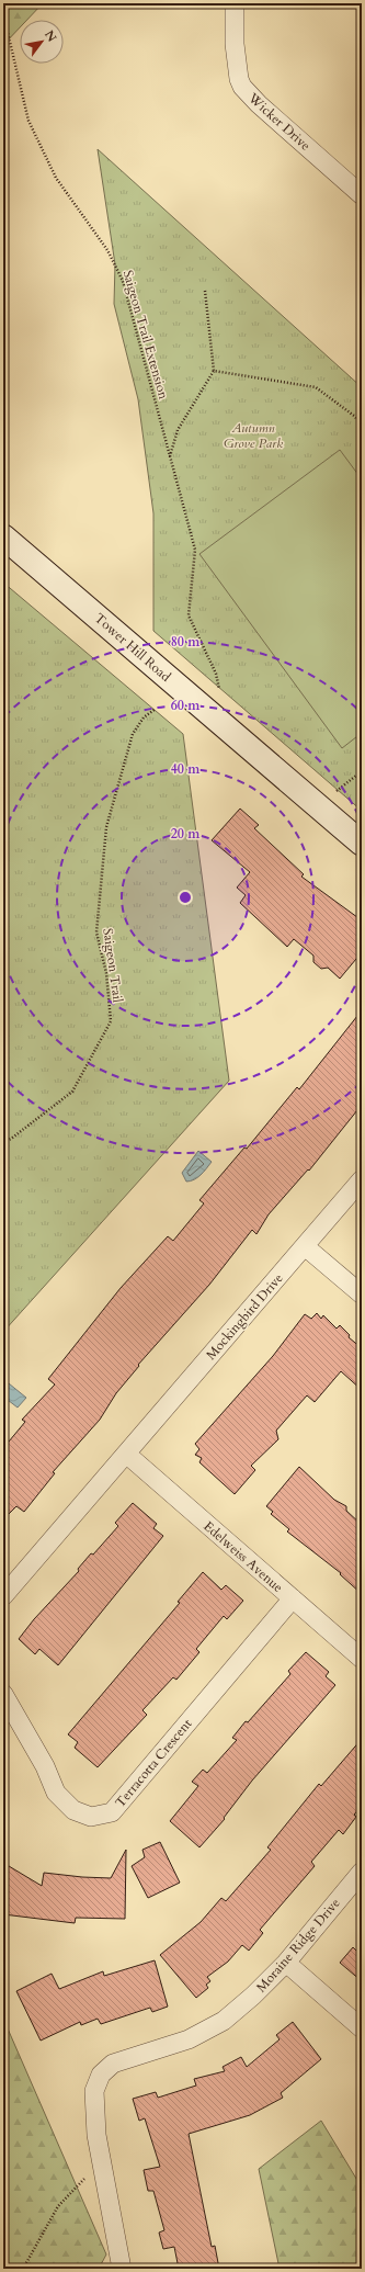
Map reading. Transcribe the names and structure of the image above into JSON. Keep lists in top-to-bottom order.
{
  "streets": {
    "street": [
      "Wicker Drive",
      "Tower Hill Road",
      "Mockingbird Drive",
      "Edelweiss Avenue",
      "Terracotta Crescent",
      "Moraine Ridge Drive"
    ],
    "path": ["Saigeon Trail Extension", "Saigeon Trail"]
  },
  "crossings": [
    ["Mockingbird Drive", "Edelweiss Avenue"],
    ["Edelweiss Avenue", "Terracotta Crescent"]
  ],
  "parks": ["Autumn Grove Park"],
  "north": "top right",
  "rings": [
    "80 m",
    "60 m",
    "40 m",
    "20 m"
  ]
}
